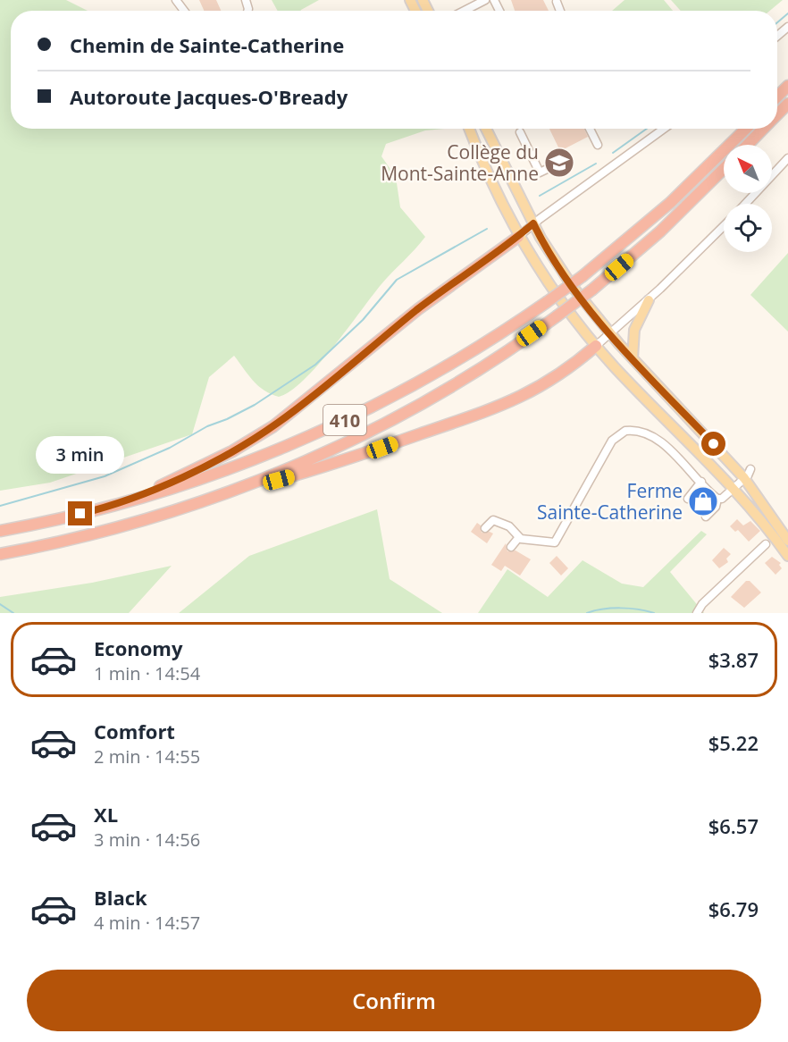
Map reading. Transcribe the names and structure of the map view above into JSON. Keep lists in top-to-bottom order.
{
  "streets": {
    "highway": ["410"]
  },
  "places": {
    "school or university": ["Collège du Mont-Sainte-Anne"],
    "shop": ["Ferme Sainte-Catherine"]
  },
  "north": "top left",
  "page": {
    "banner": ["Chemin de Sainte-Catherine", "Autoroute Jacques-O'Bready"],
    "bubble": "3 min",
    "list": [
      {
        "name": "Economy",
        "note": "1 min · 14:54",
        "value": "$3.87"
      },
      {
        "name": "Comfort",
        "note": "2 min · 14:55",
        "value": "$5.22"
      },
      {
        "name": "XL",
        "note": "3 min · 14:56",
        "value": "$6.57"
      },
      {
        "name": "Black",
        "note": "4 min · 14:57",
        "value": "$6.79"
      }
    ],
    "buttons": "Confirm"
  }
}
